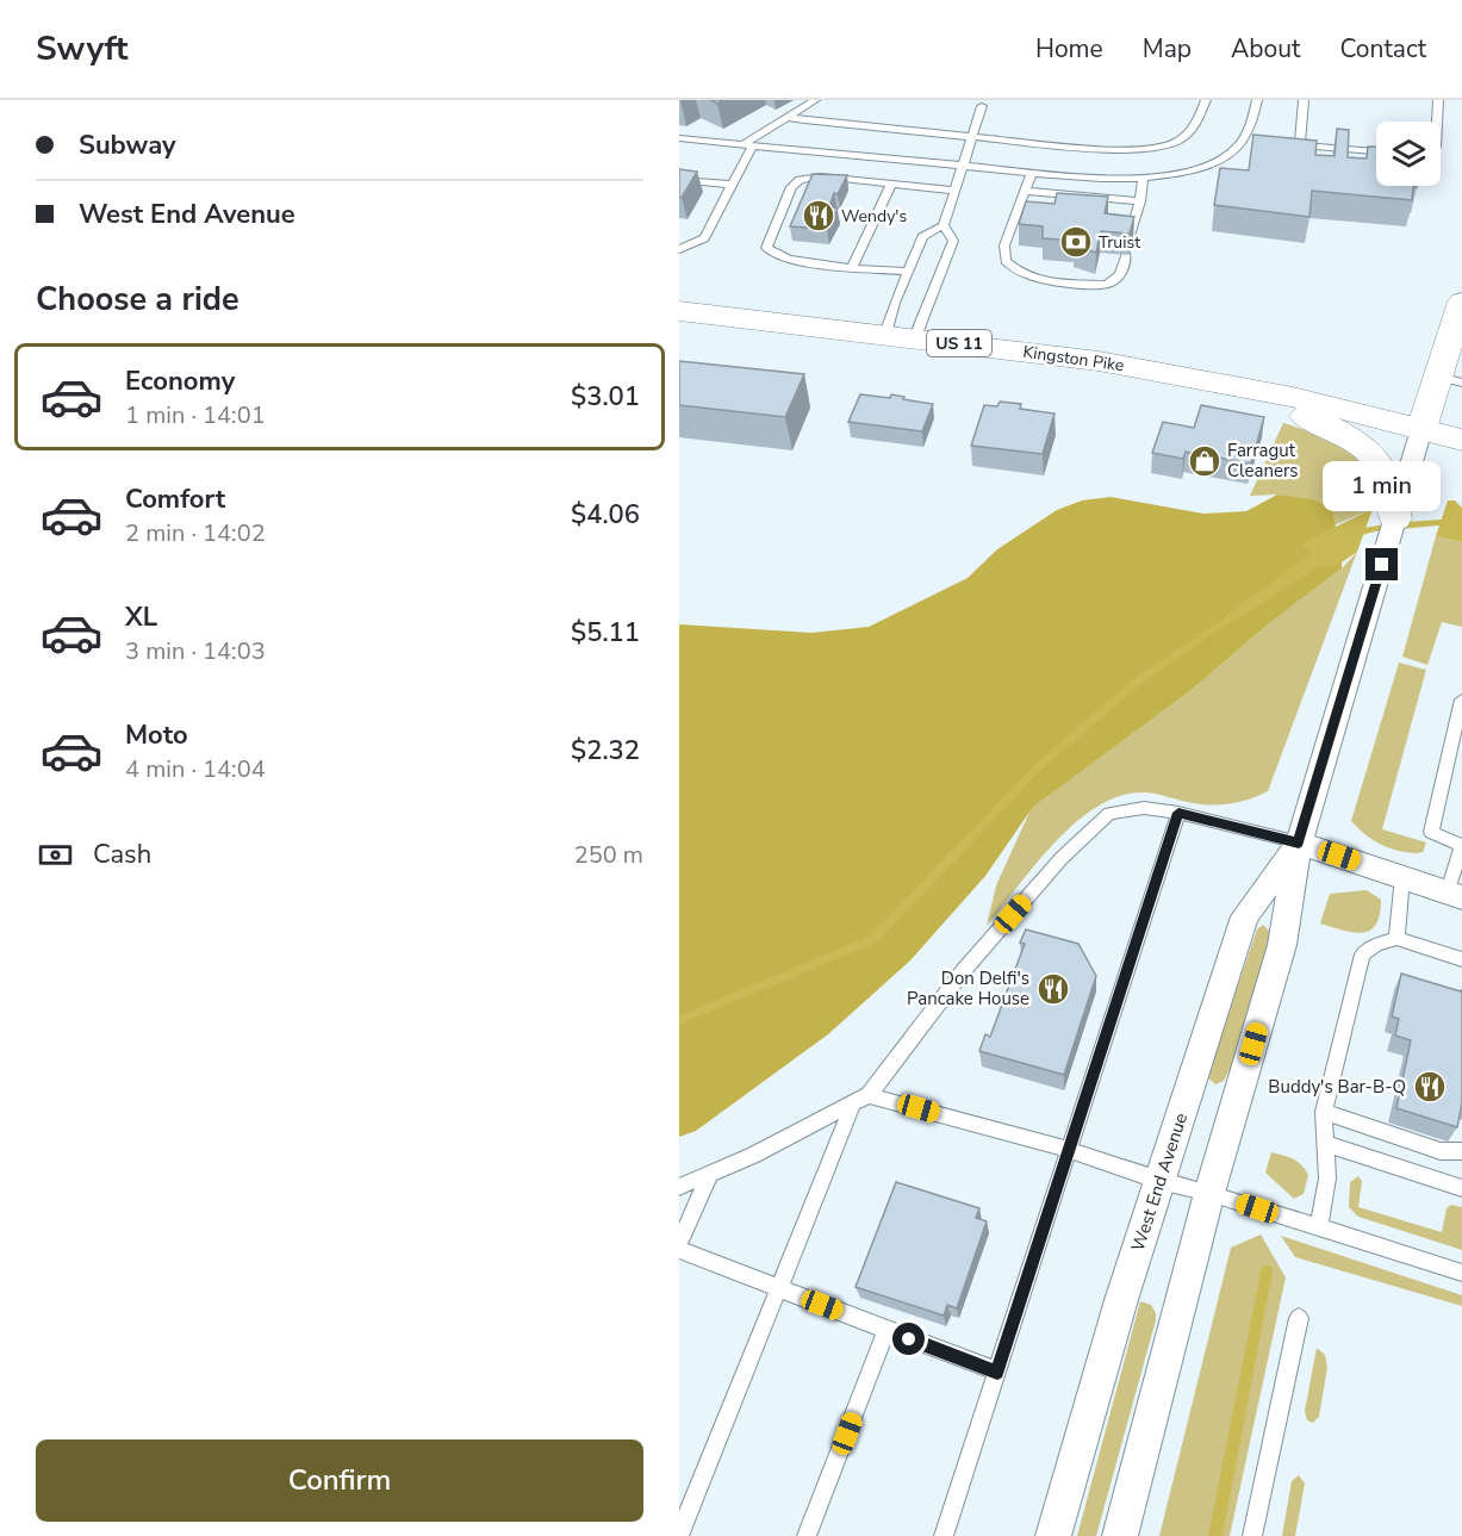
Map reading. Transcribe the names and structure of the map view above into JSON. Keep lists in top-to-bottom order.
{
  "streets": {
    "main road": ["US 11", "Kingston Pike"],
    "street": ["West End Avenue"]
  },
  "crossings": [
    ["Kingston Pike", "West End Avenue"]
  ],
  "places": {
    "restaurant": ["Wendy's", "Don Delfi's Pancake House", "Buddy's Bar-B-Q"],
    "bank": ["Truist"],
    "shop": ["Farragut Cleaners"]
  },
  "page": {
    "header": "Swyft",
    "nav": [
      "Home",
      "Map",
      "About",
      "Contact"
    ],
    "banner": ["Subway", "West End Avenue"],
    "heading": "Choose a ride",
    "list": [
      {
        "name": "Economy",
        "note": "1 min · 14:01",
        "value": "$3.01"
      },
      {
        "name": "Comfort",
        "note": "2 min · 14:02",
        "value": "$4.06"
      },
      {
        "name": "XL",
        "note": "3 min · 14:03",
        "value": "$5.11"
      },
      {
        "name": "Moto",
        "note": "4 min · 14:04",
        "value": "$2.32"
      }
    ],
    "bubble": "1 min",
    "pay": ["Cash", "250 m"],
    "buttons": "Confirm"
  }
}
